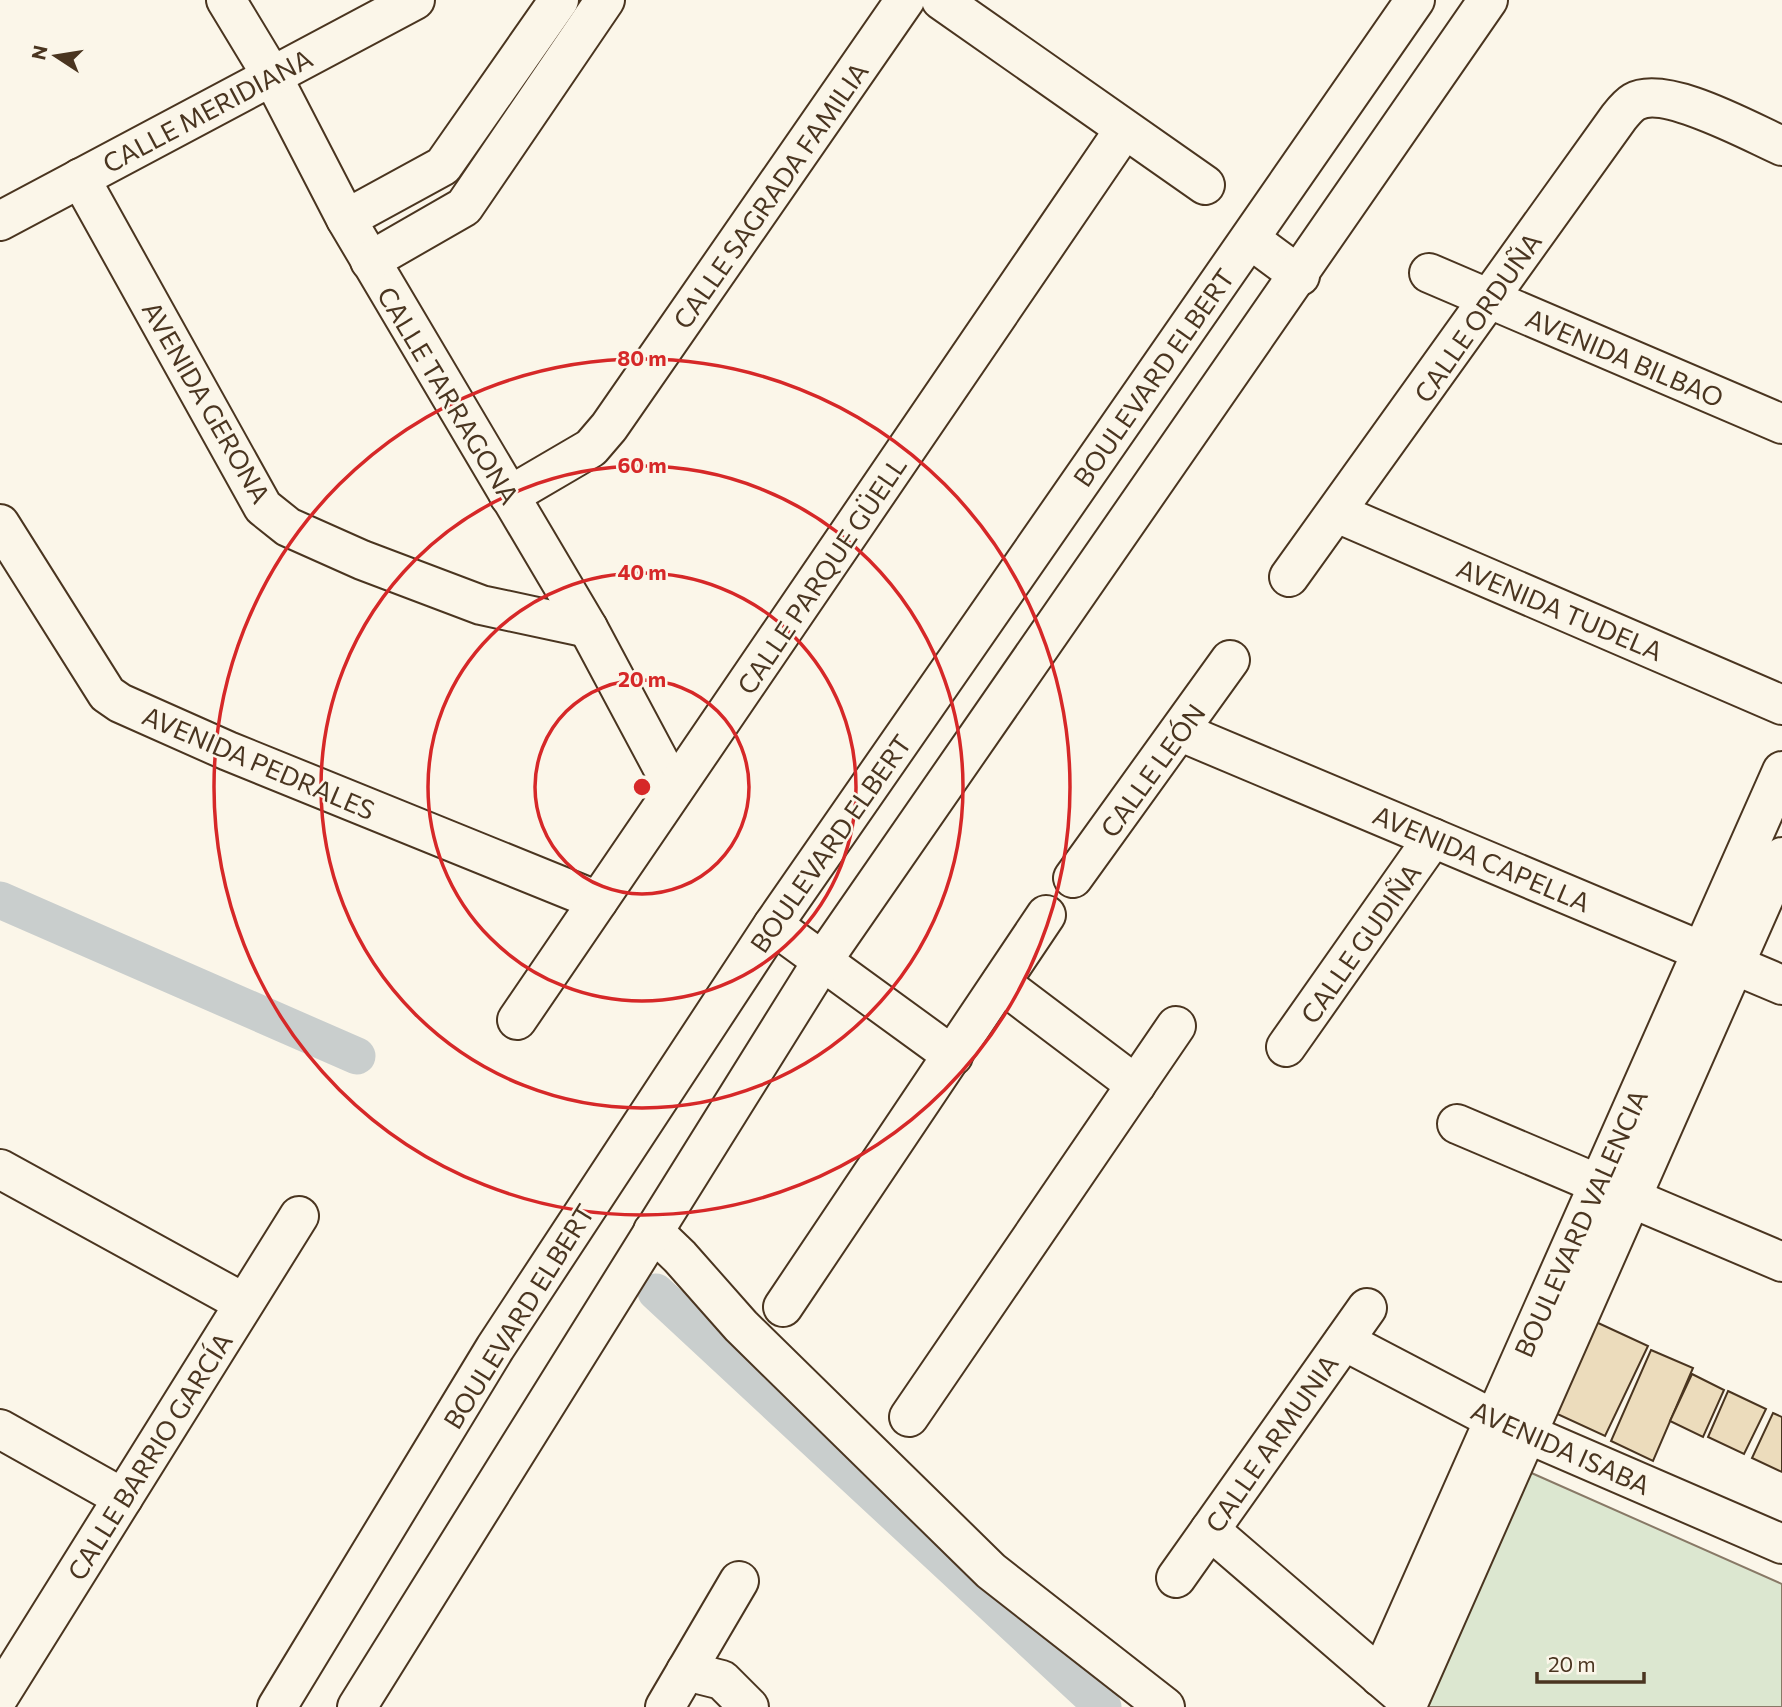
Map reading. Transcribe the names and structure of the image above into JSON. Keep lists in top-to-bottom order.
{
  "streets": {
    "street": [
      "CALLE MERIDIANA",
      "CALLE SAGRADA FAMILIA",
      "CALLE ORDUÑA",
      "AVENIDA BILBAO",
      "BOULEVARD ELBERT",
      "CALLE TARRAGONA",
      "AVENIDA GERONA",
      "CALLE PARQUE GÜELL",
      "AVENIDA TUDELA",
      "AVENIDA PEDRALES",
      "CALLE LEÓN",
      "AVENIDA CAPELLA",
      "CALLE GUDIÑA",
      "BOULEVARD VALENCIA",
      "CALLE ARMUNIA",
      "AVENIDA ISABA",
      "CALLE BARRIO GARCÍA"
    ]
  },
  "crossings": [
    ["CALLE MERIDIANA", "CALLE TARRAGONA"],
    ["CALLE MERIDIANA", "AVENIDA GERONA"],
    ["CALLE SAGRADA FAMILIA", "CALLE TARRAGONA"],
    ["CALLE ORDUÑA", "AVENIDA BILBAO"],
    ["CALLE ORDUÑA", "AVENIDA TUDELA"],
    ["CALLE TARRAGONA", "AVENIDA GERONA"],
    ["CALLE TARRAGONA", "CALLE PARQUE GÜELL"],
    ["CALLE PARQUE GÜELL", "AVENIDA PEDRALES"],
    ["CALLE LEÓN", "AVENIDA CAPELLA"],
    ["AVENIDA CAPELLA", "CALLE GUDIÑA"],
    ["AVENIDA CAPELLA", "BOULEVARD VALENCIA"],
    ["BOULEVARD VALENCIA", "AVENIDA ISABA"],
    ["CALLE ARMUNIA", "AVENIDA ISABA"]
  ],
  "scale_bar": "20 m",
  "north": "left",
  "rings": [
    "80 m",
    "60 m",
    "40 m",
    "20 m"
  ]
}
